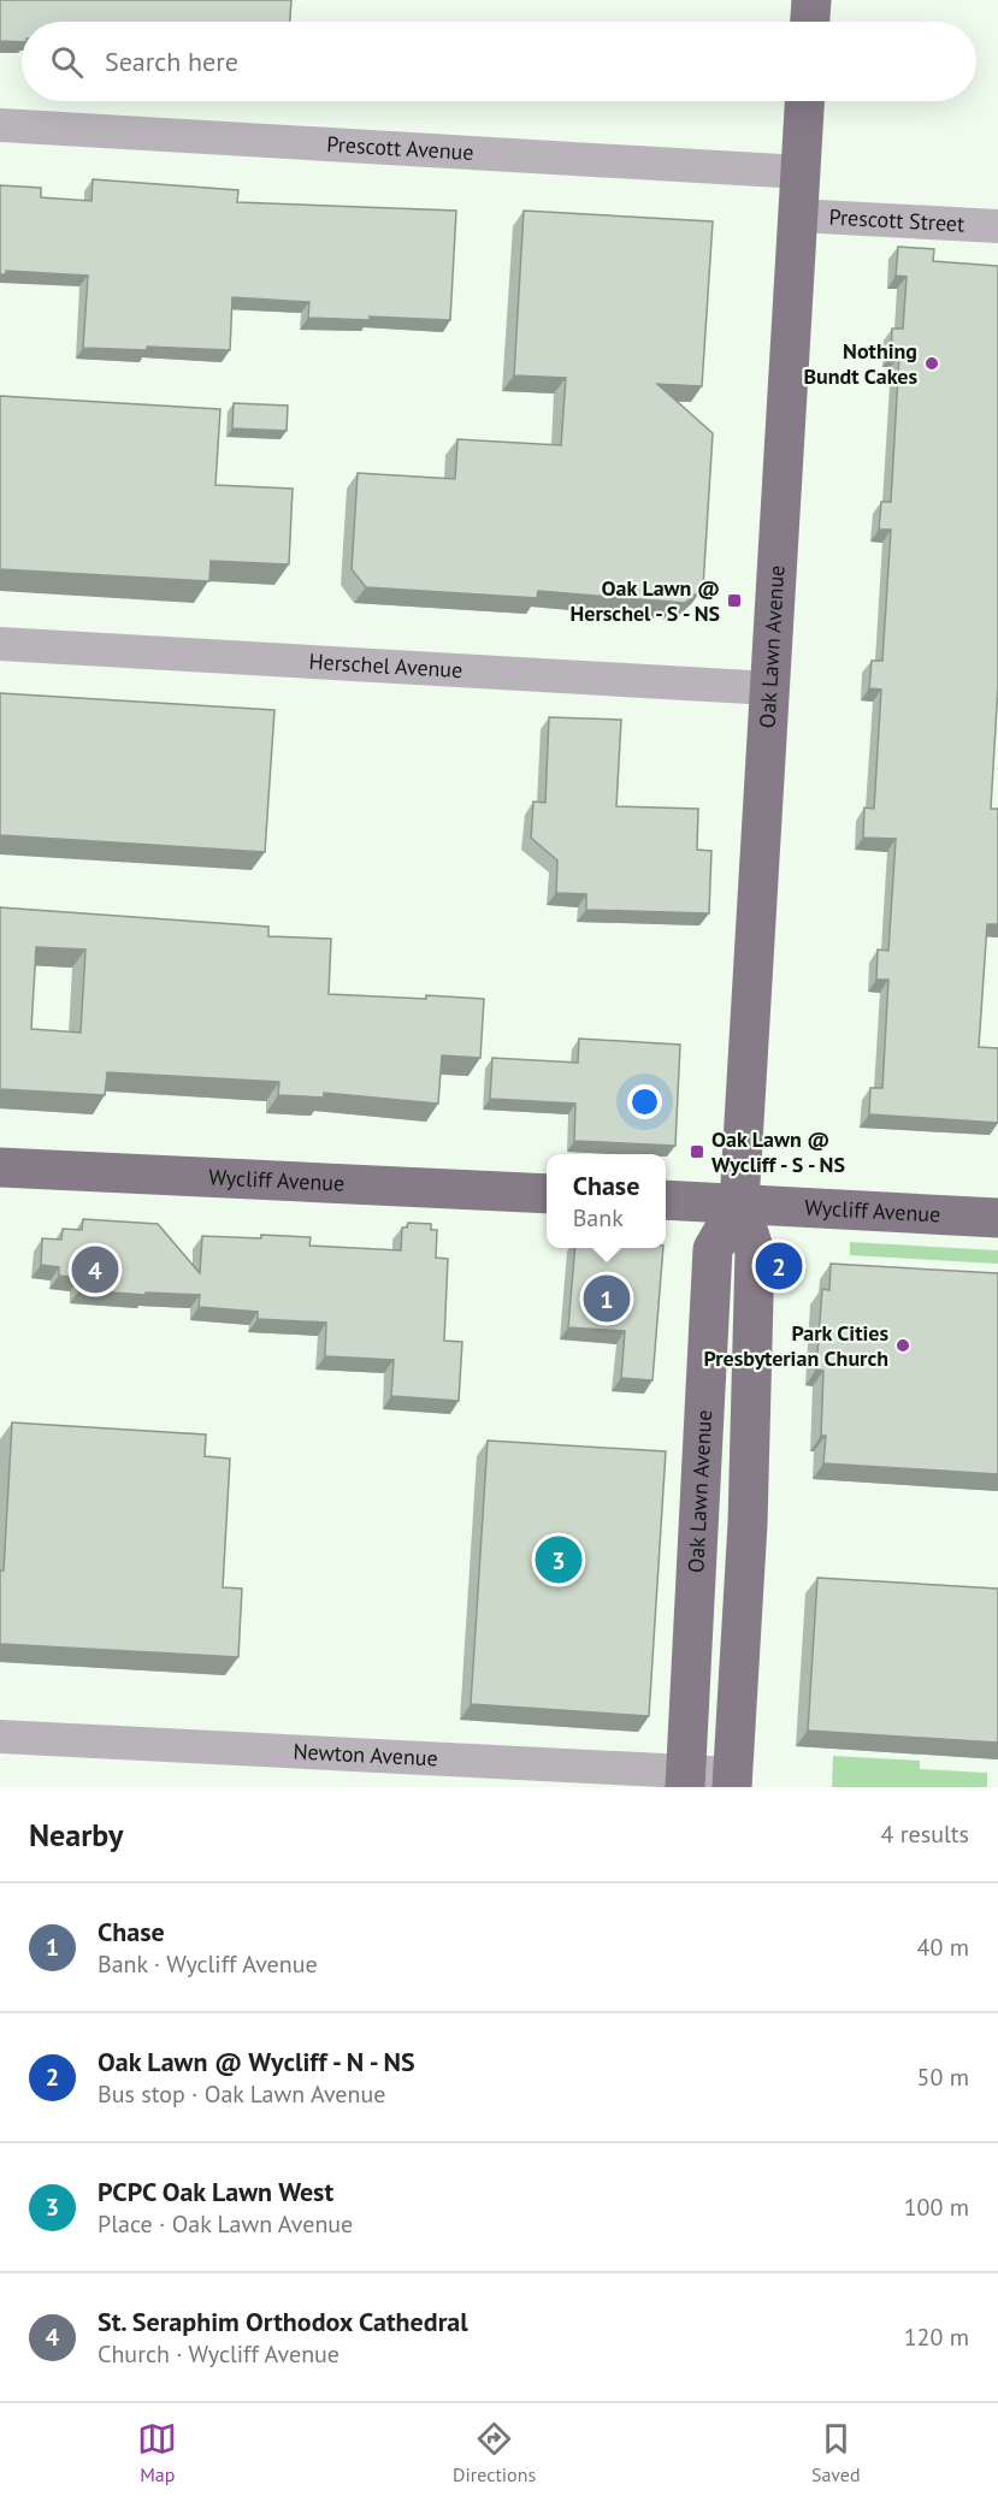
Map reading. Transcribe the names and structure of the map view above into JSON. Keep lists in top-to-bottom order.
{
  "streets": {
    "main road": ["Oak Lawn Avenue", "Wycliff Avenue"],
    "street": [
      "Prescott Avenue",
      "Prescott Street",
      "Herschel Avenue",
      "Newton Avenue"
    ]
  },
  "crossings": [
    ["Prescott Avenue", "Oak Lawn Avenue"],
    ["Prescott Street", "Oak Lawn Avenue"],
    ["Oak Lawn Avenue", "Herschel Avenue"],
    ["Oak Lawn Avenue", "Wycliff Avenue"],
    ["Oak Lawn Avenue", "Newton Avenue"]
  ],
  "places": {
    "other": ["Nothing Bundt Cakes", "Park Cities Presbyterian Church"],
    "transit": ["Oak Lawn @ Herschel - S - NS", "Oak Lawn @ Wycliff - S - NS"]
  },
  "page": {
    "search": "Search here",
    "popup": ["Chase", "Bank"],
    "pins": [
      "2",
      "4",
      "1",
      "3"
    ],
    "heading": ["Nearby", "4 results"],
    "list": [
      {
        "mark": "1",
        "name": "Chase",
        "note": "Bank · Wycliff Avenue",
        "value": "40 m"
      },
      {
        "mark": "2",
        "name": "Oak Lawn @ Wycliff - N - NS",
        "note": "Bus stop · Oak Lawn Avenue",
        "value": "50 m"
      },
      {
        "mark": "3",
        "name": "PCPC Oak Lawn West",
        "note": "Place · Oak Lawn Avenue",
        "value": "100 m"
      },
      {
        "mark": "4",
        "name": "St. Seraphim Orthodox Cathedral",
        "note": "Church · Wycliff Avenue",
        "value": "120 m"
      }
    ],
    "nav": ["Map", "Directions", "Saved"]
  }
}
